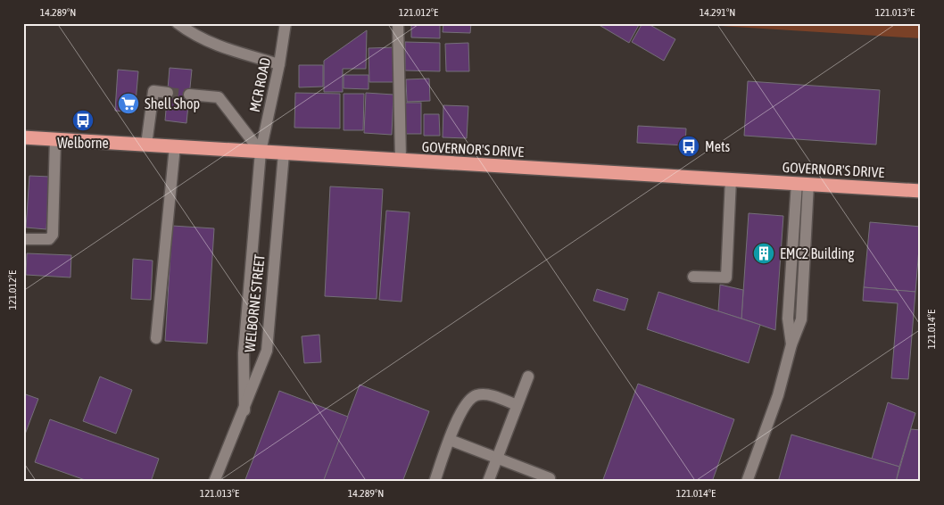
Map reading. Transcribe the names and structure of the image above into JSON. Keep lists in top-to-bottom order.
{
  "streets": {
    "highway": ["GOVERNOR'S DRIVE"],
    "street": ["MCR ROAD", "WELBORNE STREET"]
  },
  "crossings": [
    ["MCR ROAD", "GOVERNOR'S DRIVE"],
    ["MCR ROAD", "WELBORNE STREET"],
    ["GOVERNOR'S DRIVE", "WELBORNE STREET"]
  ],
  "places": {
    "supermarket": ["Shell Shop"],
    "bus stop": ["Welborne", "Mets"],
    "building": ["EMC2 Building"]
  },
  "coordinates": [
    "14.289°N",
    "121.012°E",
    "14.291°N",
    "121.013°E",
    "121.014°E"
  ]
}
